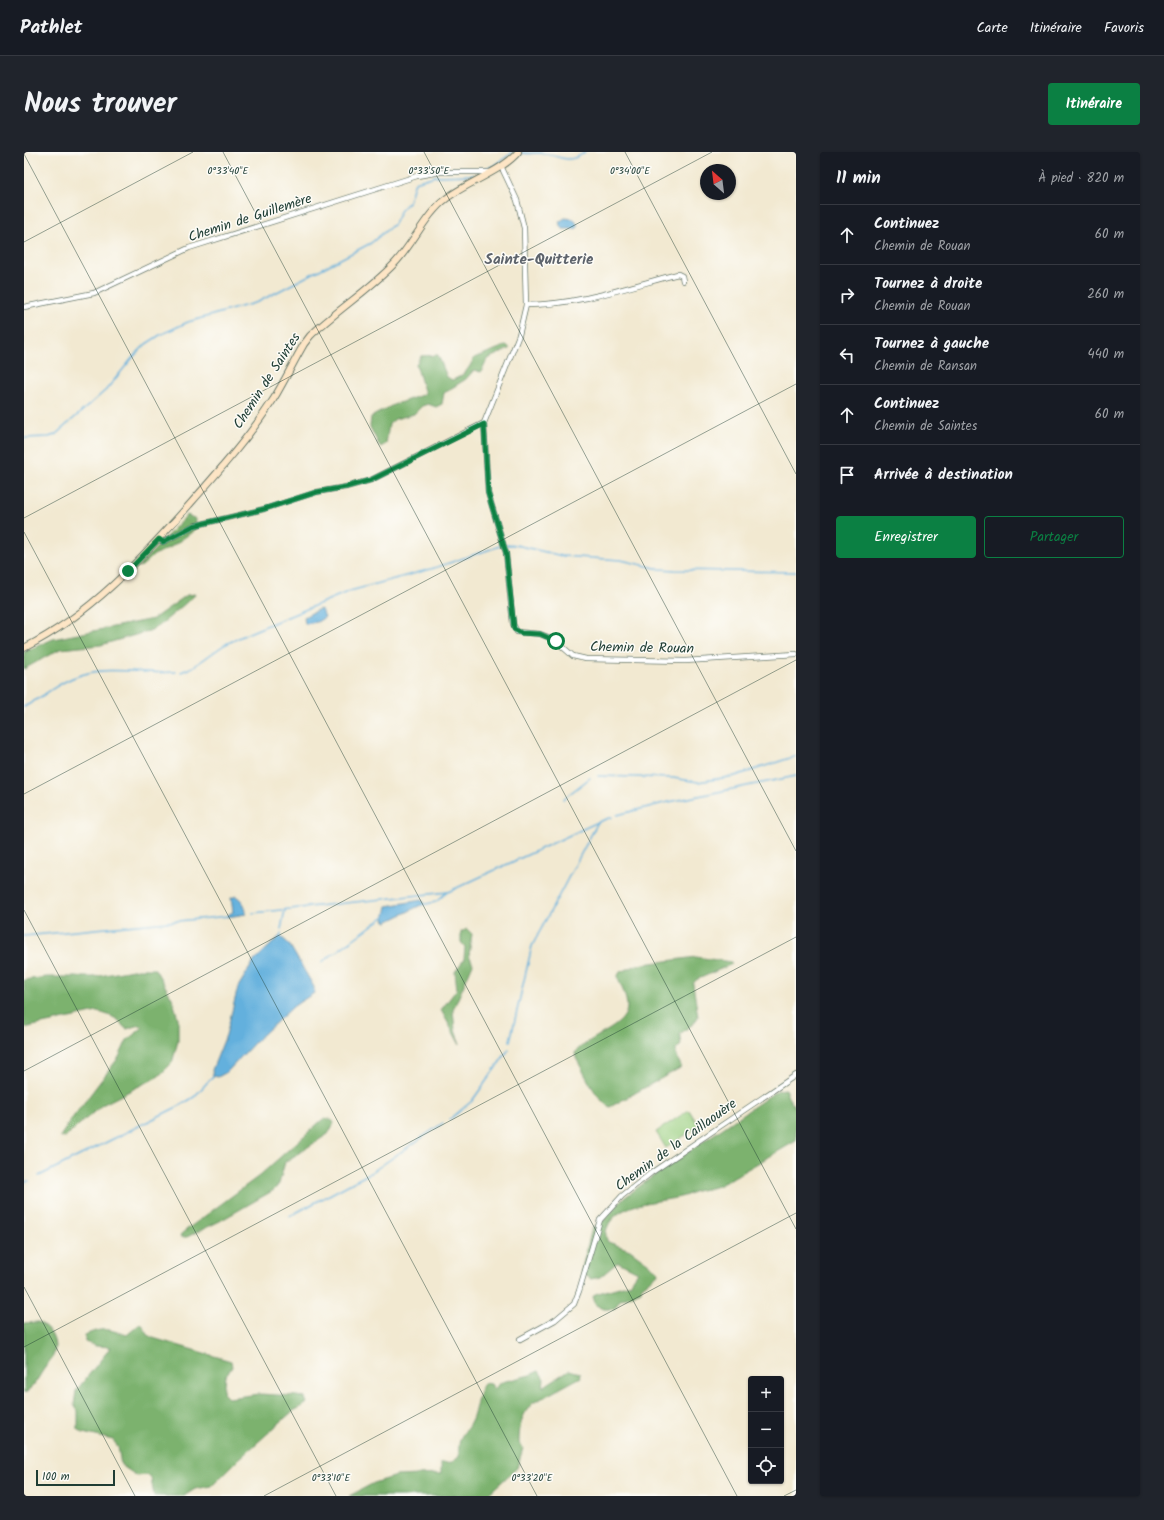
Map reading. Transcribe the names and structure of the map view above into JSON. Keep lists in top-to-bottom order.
{
  "streets": {
    "street": [
      "Chemin de Guillemère",
      "Chemin de Saintes",
      "Chemin de Rouan",
      "Chemin de la Caillaouère"
    ]
  },
  "crossings": [
    ["Chemin de Guillemère", "Chemin de Saintes"]
  ],
  "districts": ["Sainte-Quitterie"],
  "scale_bar": "100 m",
  "north": "top left",
  "page": {
    "header": "Pathlet",
    "nav": ["Carte", "Itinéraire", "Favoris"],
    "title": "Nous trouver",
    "buttons": [
      "Itinéraire",
      ["Enregistrer", "Partager"]
    ],
    "heading": ["11 min", "À pied · 820 m"],
    "list": [
      ["Continuez", "Chemin de Rouan", "60 m"],
      ["Tournez à droite", "Chemin de Rouan", "260 m"],
      ["Tournez à gauche", "Chemin de Ransan", "440 m"],
      ["Continuez", "Chemin de Saintes", "60 m"],
      "Arrivée à destination"
    ],
    "map_buttons": ["+", "−"],
    "scale": "100 m"
  },
  "coordinates": [
    "0°33'40\"E",
    "0°33'50\"E",
    "0°34'00\"E",
    "0°33'10\"E",
    "0°33'20\"E"
  ]
}
